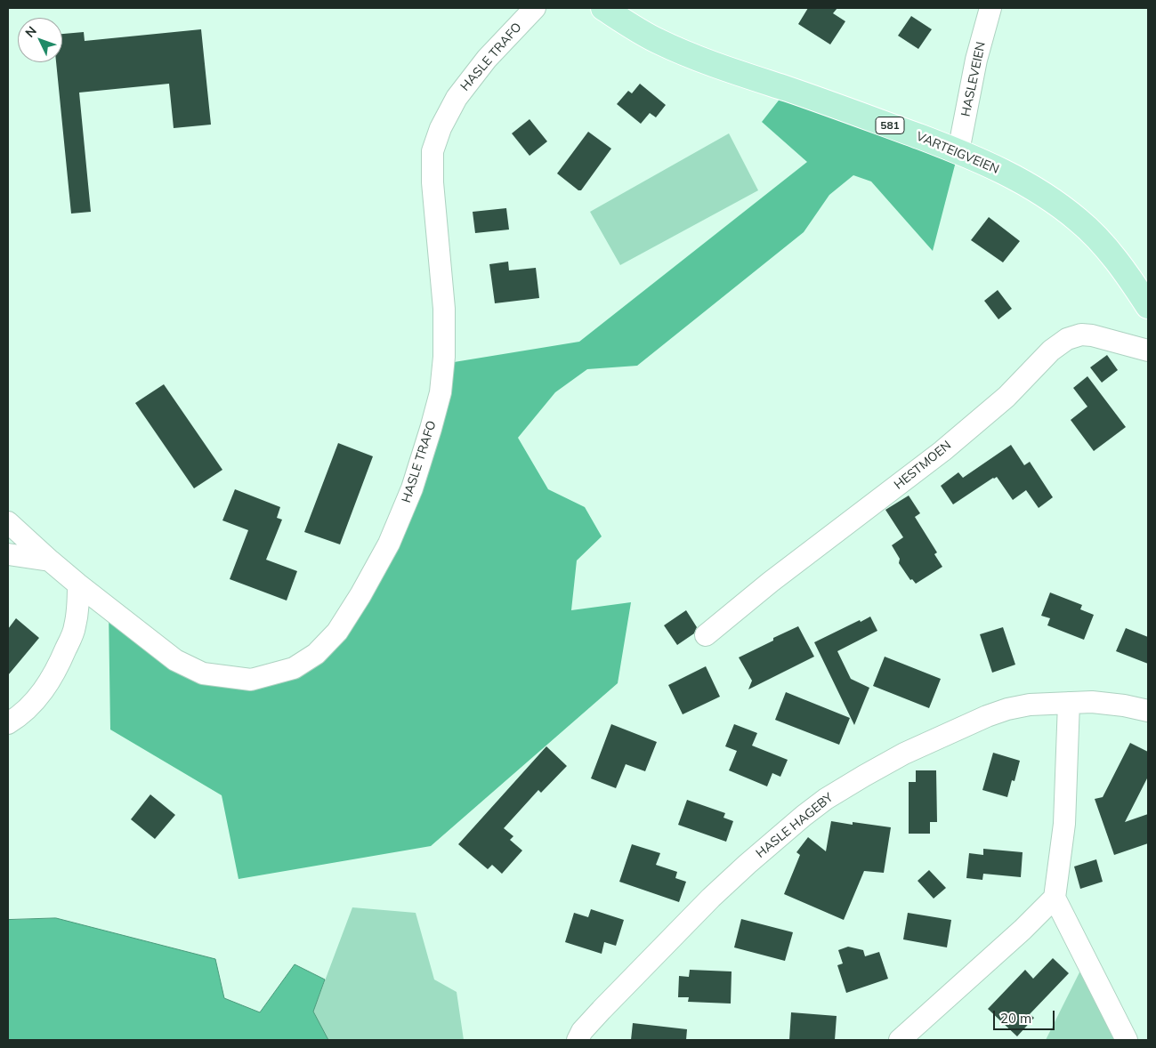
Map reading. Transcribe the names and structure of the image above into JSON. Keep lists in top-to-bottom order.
{
  "streets": {
    "main road": ["581", "VARTEIGVEIEN"],
    "street": [
      "HASLE TRAFO",
      "HASLEVEIEN",
      "HESTMOEN",
      "HASLE HAGEBY"
    ]
  },
  "crossings": [
    ["HASLEVEIEN", "VARTEIGVEIEN"]
  ],
  "scale_bar": "20 m",
  "north": "top left"
}
